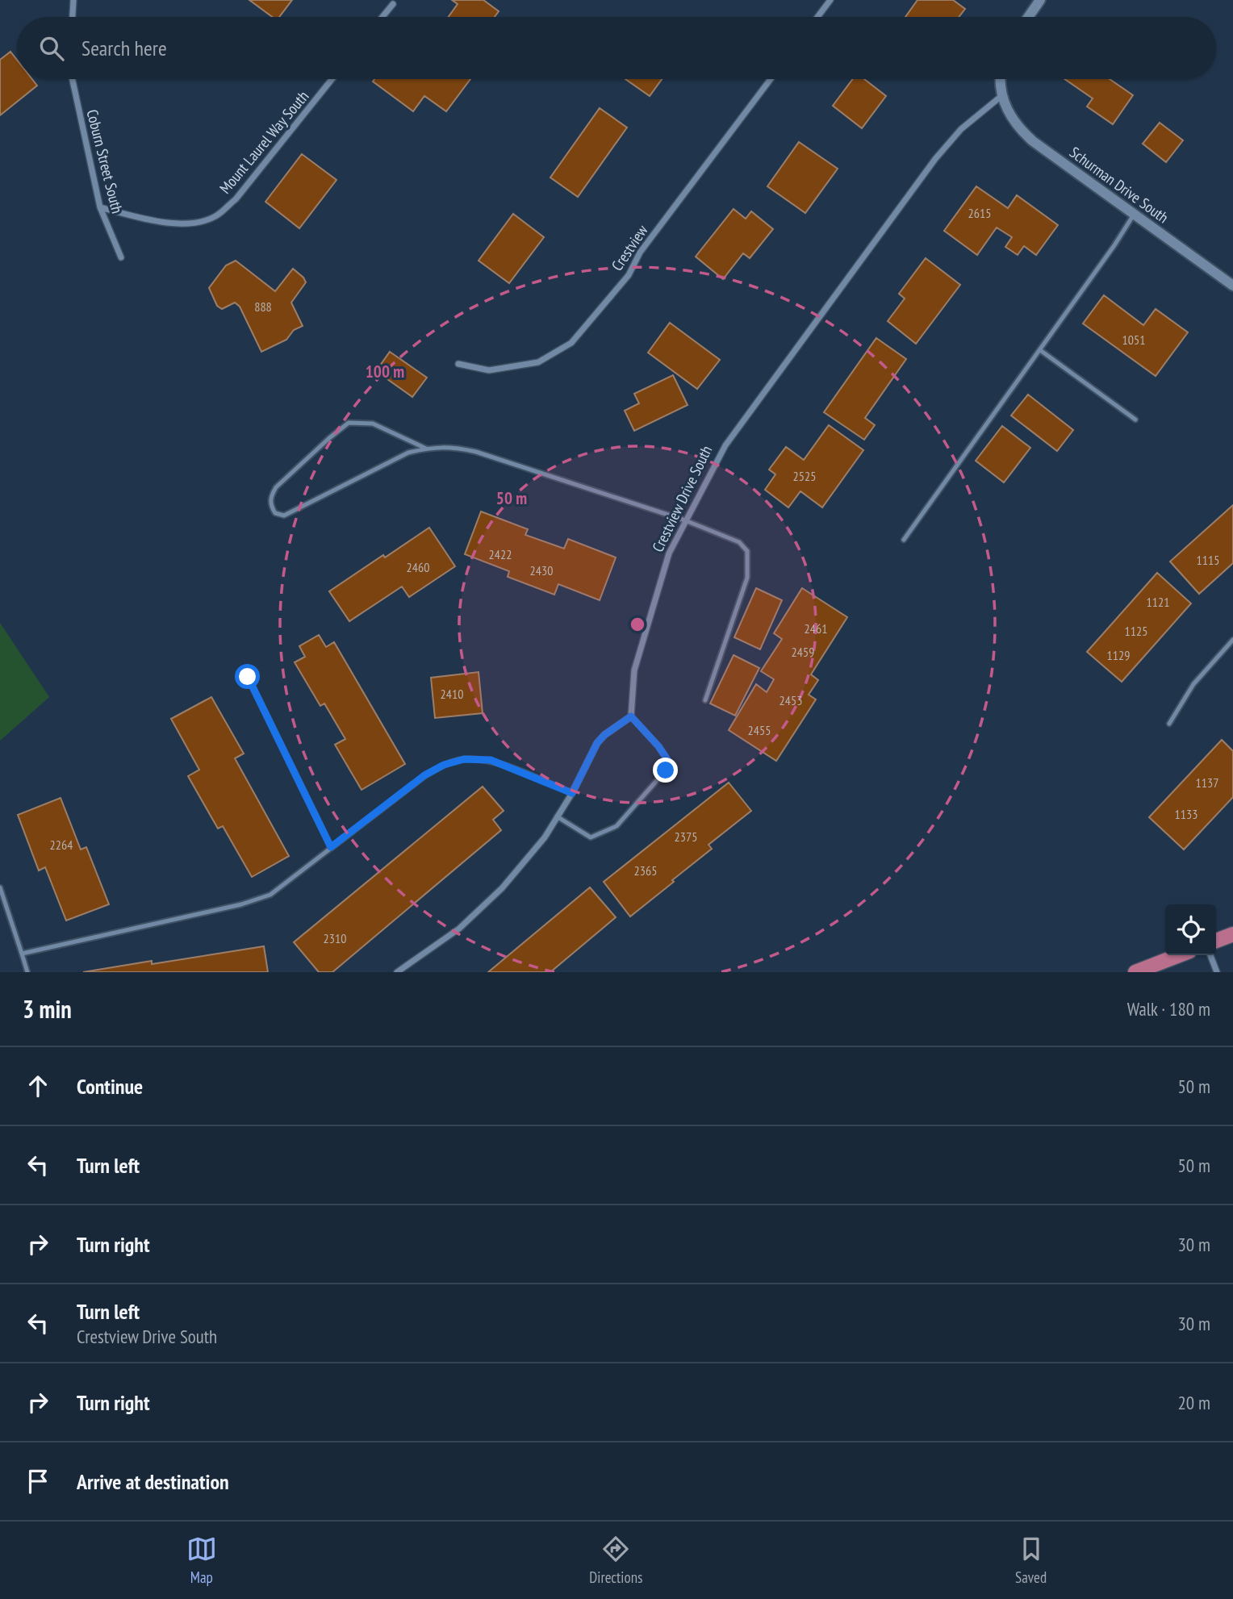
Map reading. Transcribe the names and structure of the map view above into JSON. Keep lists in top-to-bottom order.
{
  "streets": {
    "street": [
      "Mount Laurel Way South",
      "Coburn Street South",
      "Schurman Drive South",
      "Crestview",
      "Crestview Drive South"
    ]
  },
  "crossings": [
    ["Mount Laurel Way South", "Coburn Street South"],
    ["Schurman Drive South", "Crestview Drive South"]
  ],
  "house_numbers": [
    "2615",
    "888",
    "1051",
    "2525",
    "2422",
    "1115",
    "2460",
    "2430",
    "1121",
    "2461",
    "1125",
    "2459",
    "1129",
    "2410",
    "2453",
    "2455",
    "1137",
    "1133",
    "2375",
    "2264",
    "2365",
    "2310"
  ],
  "page": {
    "search": "Search here",
    "heading": ["3 min", "Walk · 180 m"],
    "list": [
      ["Continue", "50 m"],
      ["Turn left", "50 m"],
      ["Turn right", "30 m"],
      ["Turn left", "Crestview Drive South", "30 m"],
      ["Turn right", "20 m"],
      "Arrive at destination"
    ],
    "nav": ["Map", "Directions", "Saved"]
  },
  "rings": ["100 m", "50 m"]
}
